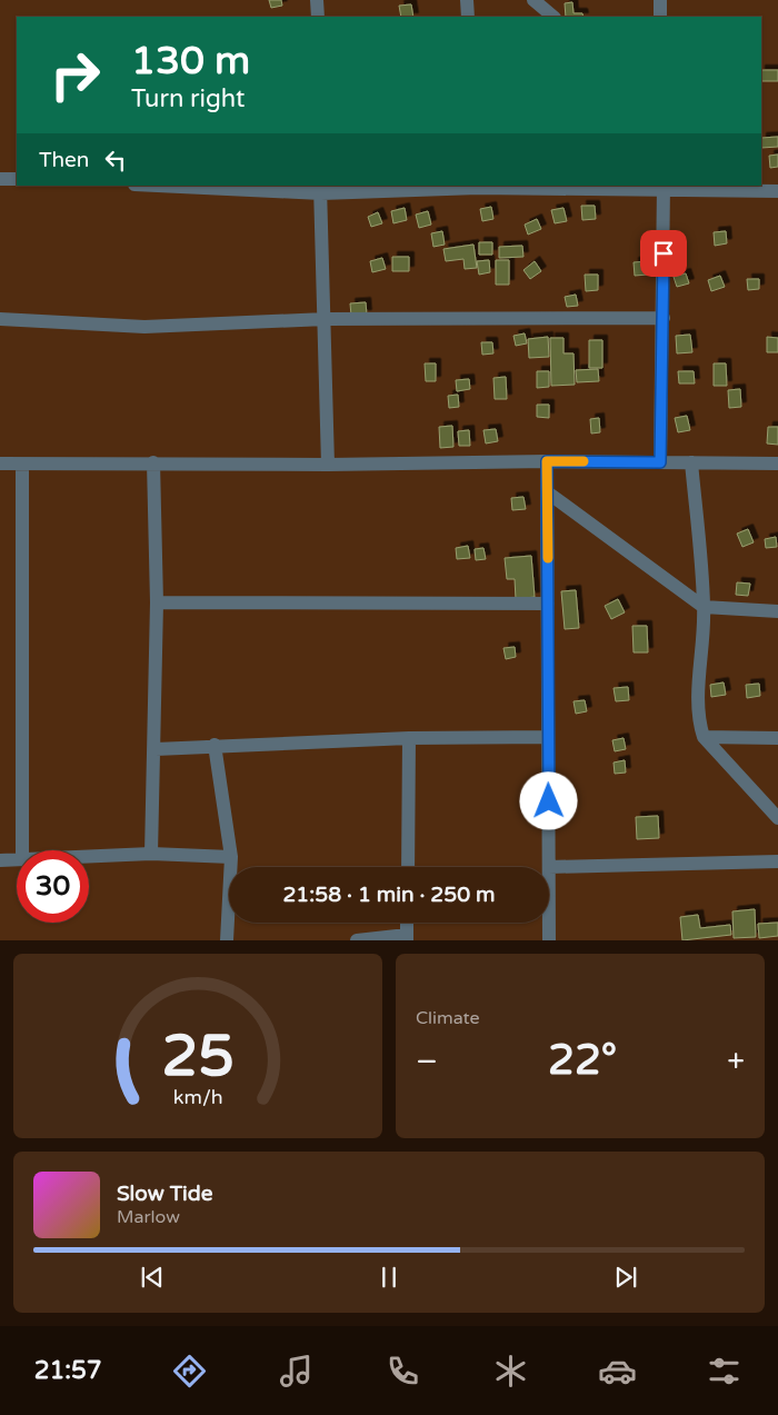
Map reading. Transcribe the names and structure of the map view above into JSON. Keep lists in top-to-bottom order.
{
  "page": {
    "turn": ["130 m", "Turn right"],
    "then": "Then",
    "limit": "30",
    "trip": "21:58 · 1 min · 250 m",
    "tile": "Climate",
    "heat": ["−", "22°", "+"],
    "song": ["Slow Tide", "Marlow"],
    "tabs": "21:57",
    "gauge": ["25", "km/h"]
  }
}
